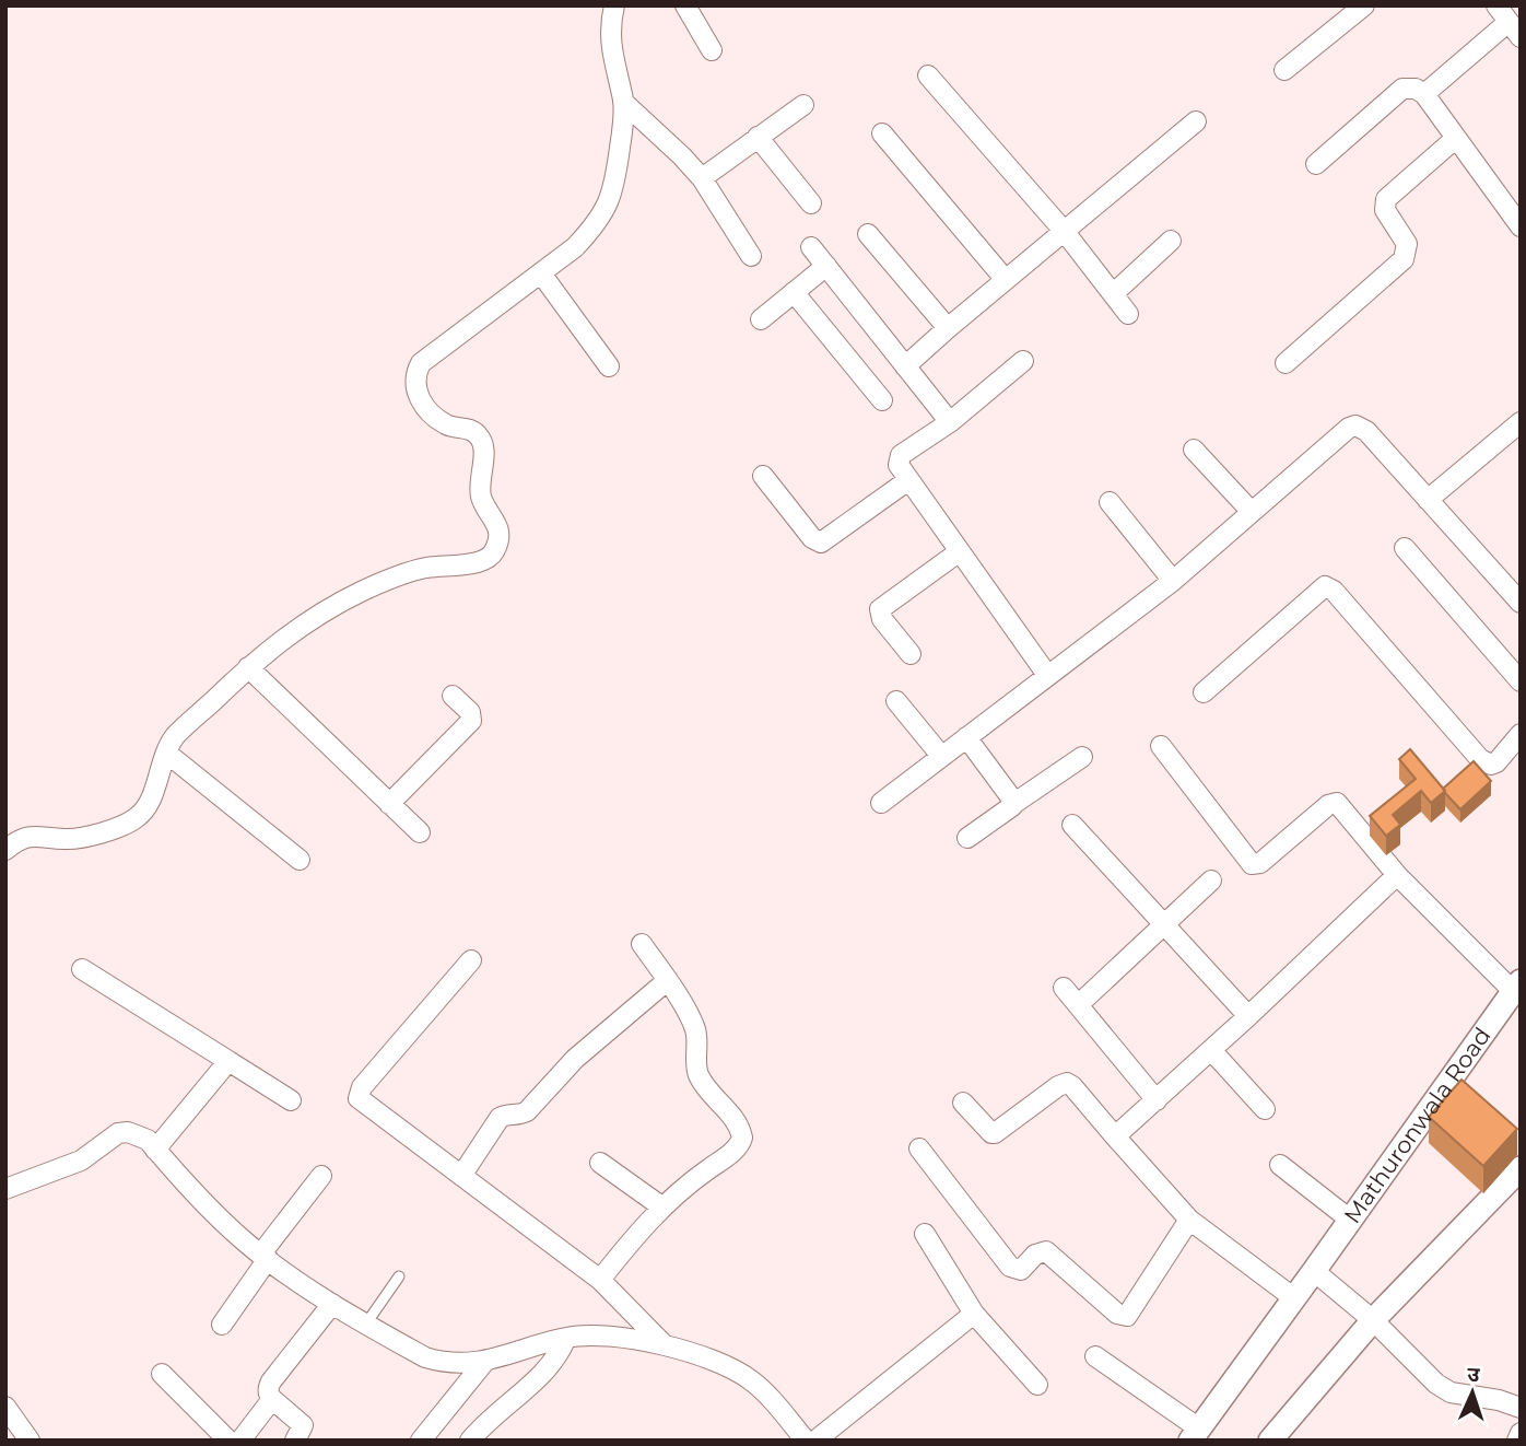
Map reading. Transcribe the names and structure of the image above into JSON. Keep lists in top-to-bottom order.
{
  "streets": {
    "street": ["Mathuronwala Road"]
  },
  "north": "top"
}
